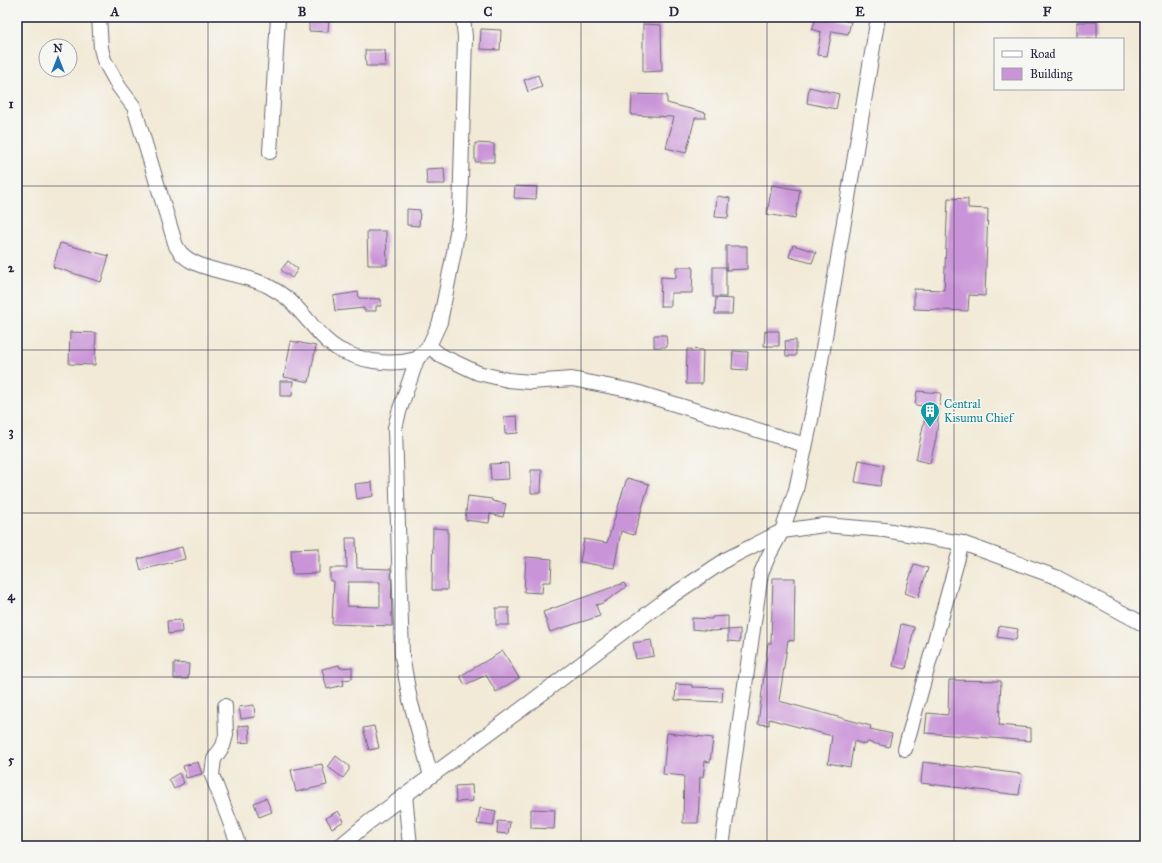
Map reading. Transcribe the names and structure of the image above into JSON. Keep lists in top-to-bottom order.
{
  "places": {
    "building": ["Central Kisumu Chief"]
  },
  "legend": ["Road", "Building"],
  "north": "top",
  "grid": {
    "columns": [
      "A",
      "B",
      "C",
      "D",
      "E",
      "F"
    ],
    "rows": [
      "1",
      "2",
      "3",
      "4",
      "5"
    ]
  }
}
